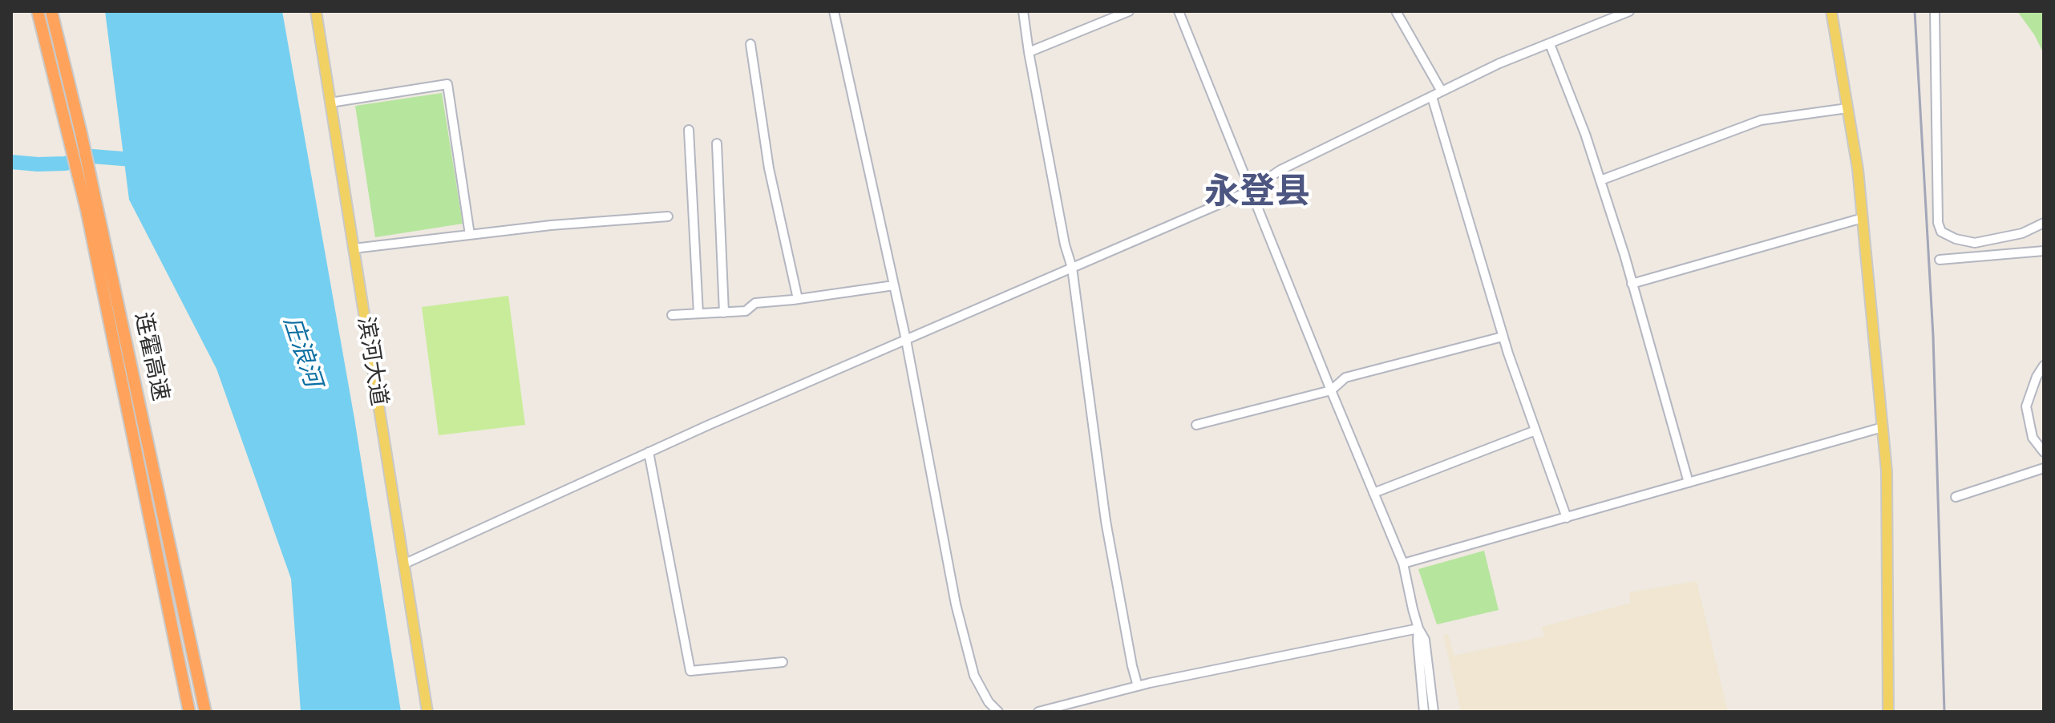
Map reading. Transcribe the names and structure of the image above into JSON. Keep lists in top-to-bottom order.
{
  "streets": {
    "highway": ["连霍高速"],
    "main road": ["滨河大道"]
  },
  "districts": ["永登县"],
  "water": ["庄浪河"]
}
